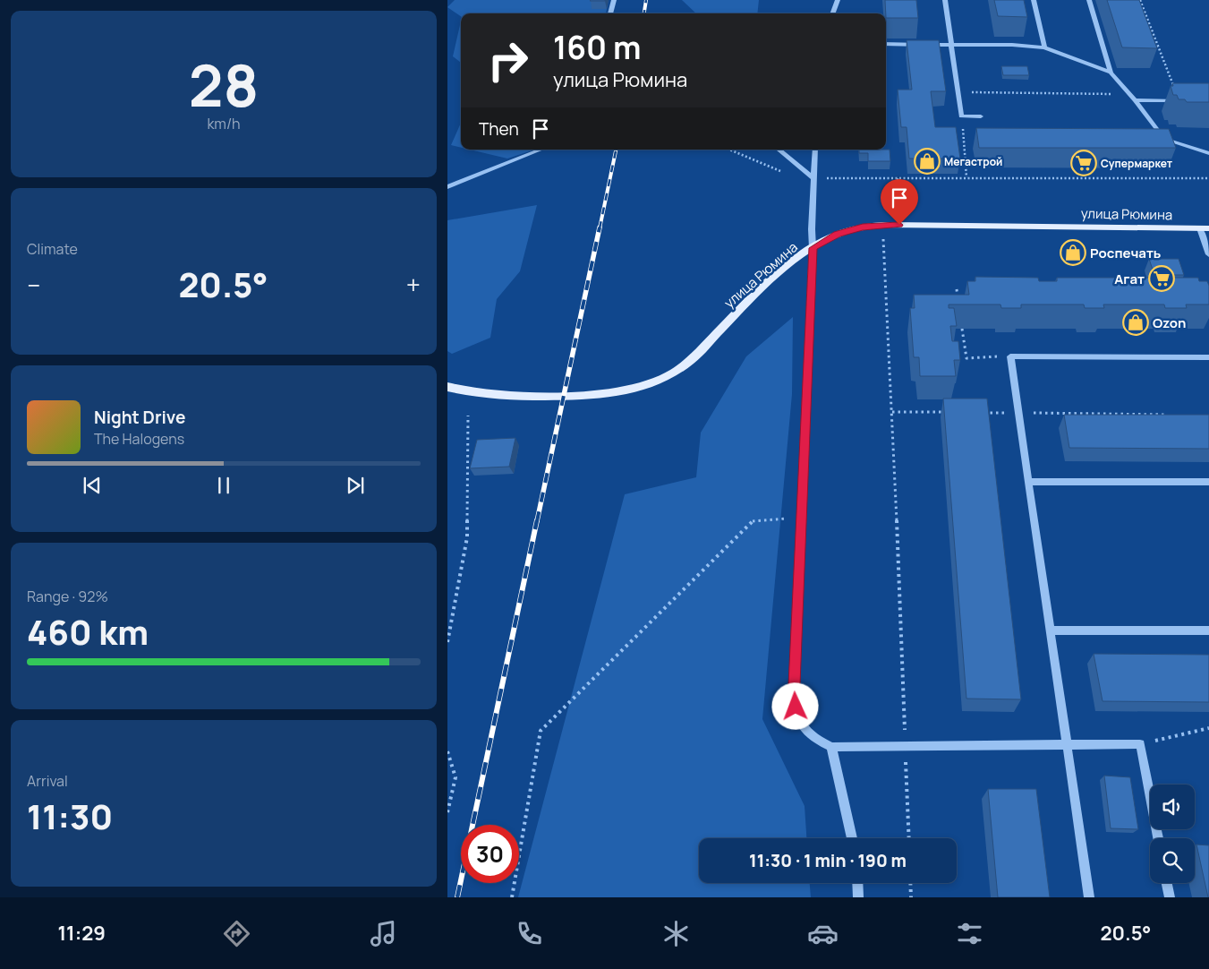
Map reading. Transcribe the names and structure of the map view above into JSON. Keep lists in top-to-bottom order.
{
  "streets": {
    "main road": ["улица Рюмина"]
  },
  "places": {
    "shop": ["Мегастрой", "Роспечать", "Ozon"],
    "supermarket": ["Супермаркет", "Агат"]
  },
  "page": {
    "tile": [
      ["28", "km/h"],
      "Climate",
      ["Range · 92%", "460 km"],
      ["Arrival", "11:30"]
    ],
    "turn": ["160 m", "улица Рюмина"],
    "then": "Then",
    "heat": ["−", "20.5°", "+"],
    "song": ["Night Drive", "The Halogens"],
    "limit": "30",
    "trip": "11:30 · 1 min · 190 m",
    "tabs": ["11:29", "20.5°"]
  }
}
